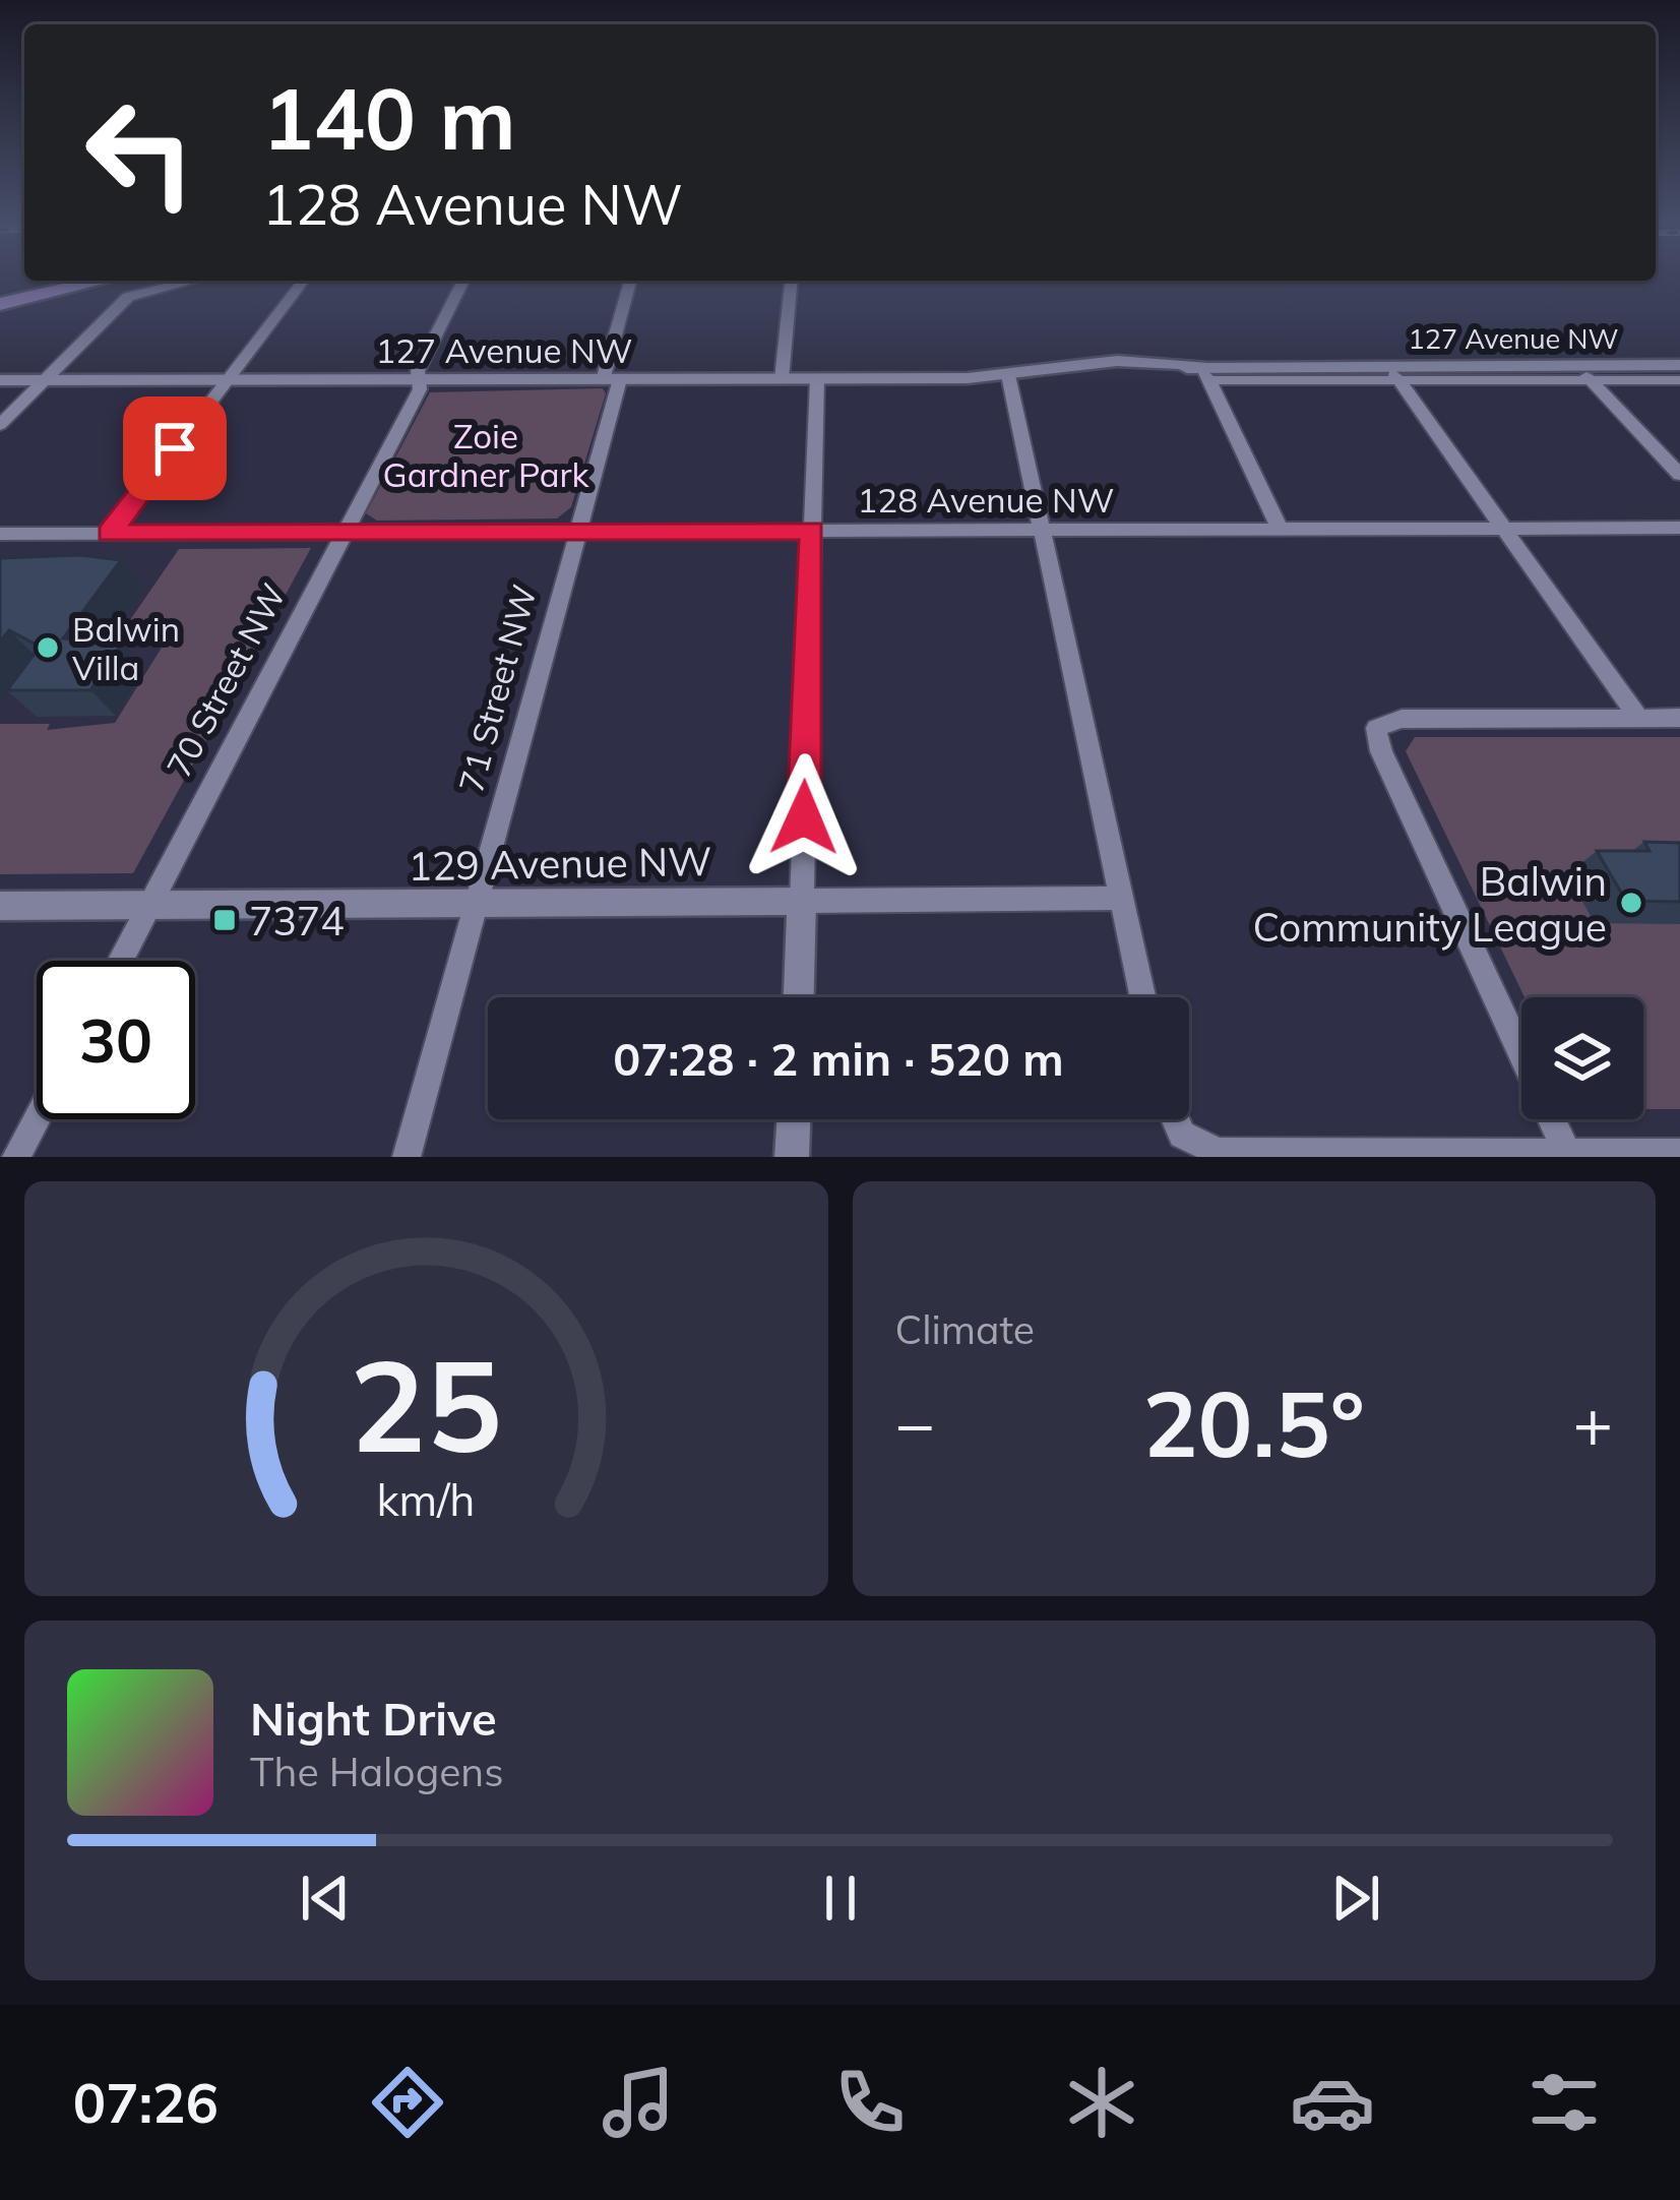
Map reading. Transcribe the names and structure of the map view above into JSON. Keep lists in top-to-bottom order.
{
  "streets": {
    "street": [
      "127 Avenue NW",
      "128 Avenue NW",
      "70 Street NW",
      "71 Street NW",
      "129 Avenue NW"
    ]
  },
  "crossings": [
    ["127 Avenue NW", "70 Street NW"],
    ["127 Avenue NW", "71 Street NW"],
    ["128 Avenue NW", "70 Street NW"],
    ["128 Avenue NW", "71 Street NW"],
    ["70 Street NW", "129 Avenue NW"],
    ["71 Street NW", "129 Avenue NW"]
  ],
  "parks": ["Zoie Gardner Park"],
  "places": {
    "other": ["Balwin Villa", "Balwin Community League"],
    "transit": ["7374"]
  },
  "page": {
    "turn": ["140 m", "128 Avenue NW"],
    "limit": "30",
    "trip": "07:28 · 2 min · 520 m",
    "tile": "Climate",
    "heat": ["−", "20.5°", "+"],
    "song": ["Night Drive", "The Halogens"],
    "tabs": "07:26",
    "gauge": ["25", "km/h"]
  }
}
